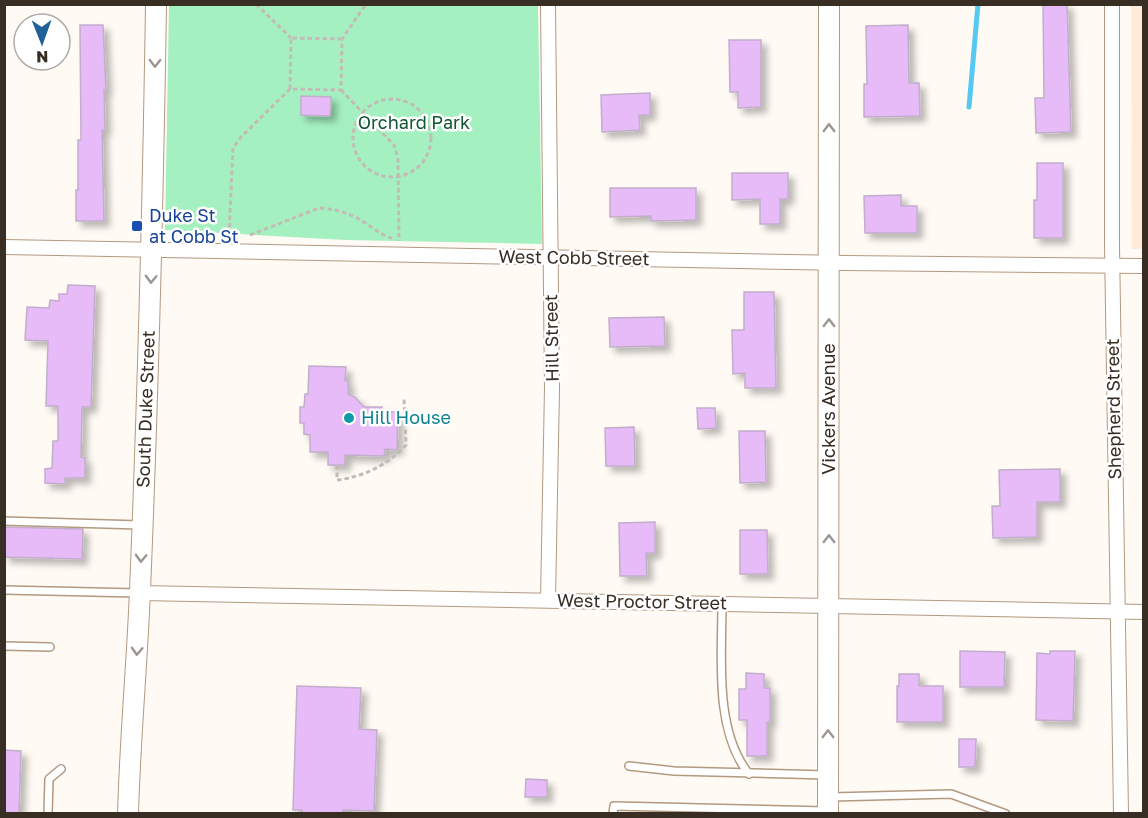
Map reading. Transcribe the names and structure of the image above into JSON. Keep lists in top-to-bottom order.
{
  "streets": {
    "main road": ["South Duke Street", "Vickers Avenue"],
    "street": [
      "West Cobb Street",
      "Hill Street",
      "Shepherd Street",
      "West Proctor Street"
    ]
  },
  "crossings": [
    ["West Cobb Street", "Hill Street"],
    ["West Cobb Street", "South Duke Street"],
    ["West Cobb Street", "Vickers Avenue"],
    ["West Cobb Street", "Shepherd Street"],
    ["Hill Street", "West Proctor Street"],
    ["South Duke Street", "West Proctor Street"],
    ["Vickers Avenue", "West Proctor Street"],
    ["Shepherd Street", "West Proctor Street"]
  ],
  "one_way": ["South Duke Street", "Vickers Avenue"],
  "parks": ["Orchard Park"],
  "places": {
    "transit": ["Duke St at Cobb St"],
    "other": ["Hill House"]
  },
  "north": "bottom"
}
